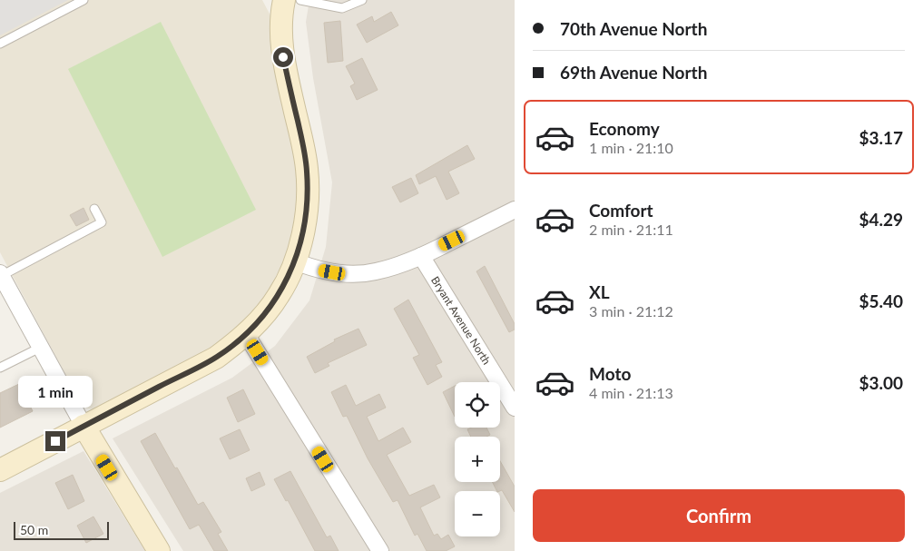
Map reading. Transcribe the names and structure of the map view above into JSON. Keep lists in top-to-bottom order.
{
  "streets": {
    "street": ["Bryant Avenue North"]
  },
  "scale_bar": "50 m",
  "page": {
    "banner": ["70th Avenue North", "69th Avenue North"],
    "list": [
      {
        "name": "Economy",
        "note": "1 min · 21:10",
        "value": "$3.17"
      },
      {
        "name": "Comfort",
        "note": "2 min · 21:11",
        "value": "$4.29"
      },
      {
        "name": "XL",
        "note": "3 min · 21:12",
        "value": "$5.40"
      },
      {
        "name": "Moto",
        "note": "4 min · 21:13",
        "value": "$3.00"
      }
    ],
    "bubble": "1 min",
    "map_buttons": ["+", "−"],
    "buttons": "Confirm",
    "scale": "50 m"
  }
}
